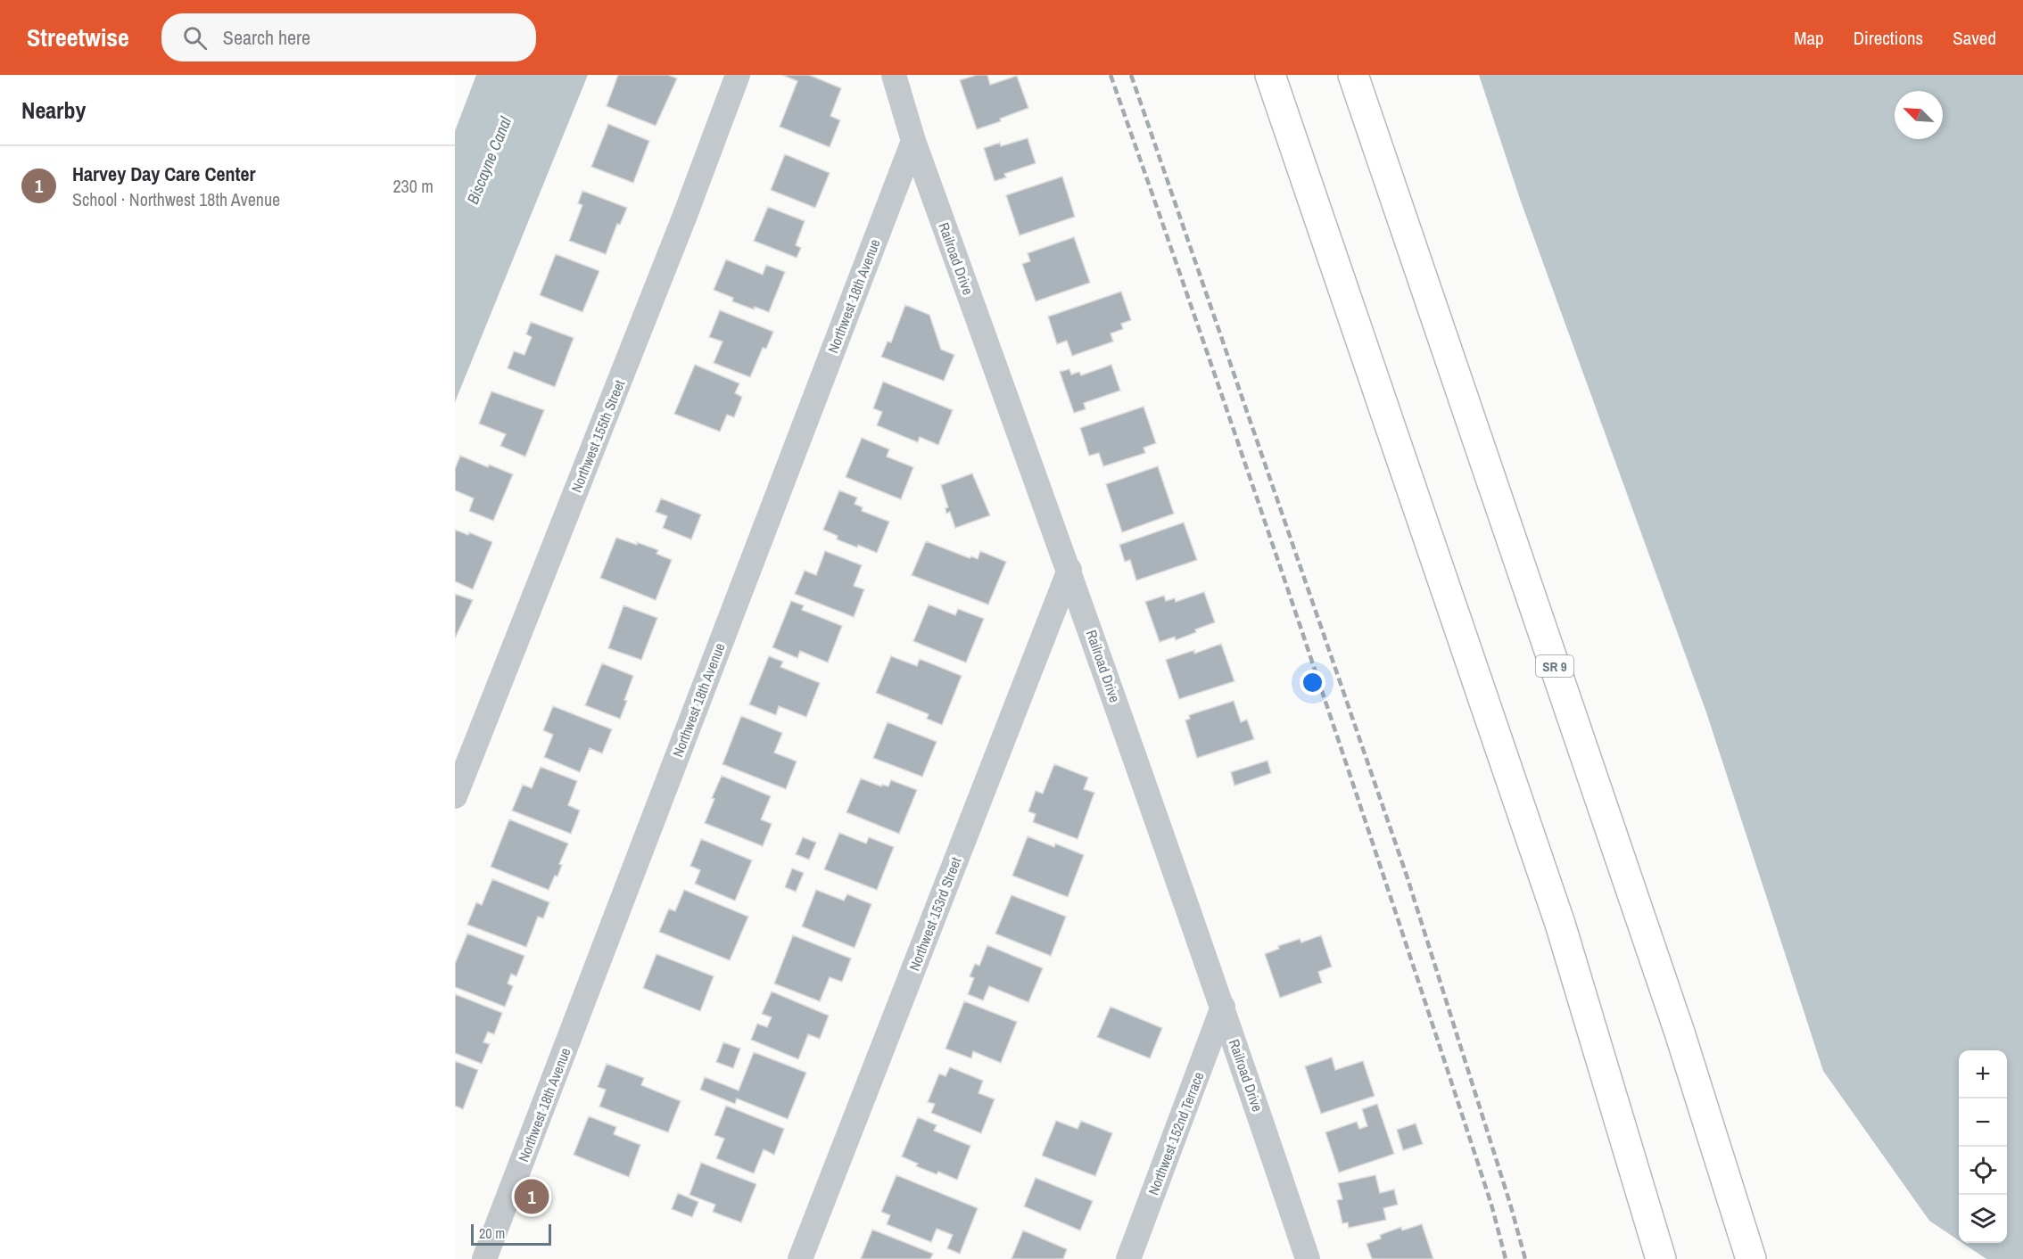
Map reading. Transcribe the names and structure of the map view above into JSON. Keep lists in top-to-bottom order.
{
  "streets": {
    "main road": ["SR 9"],
    "street": [
      "Railroad Drive",
      "Northwest 18th Avenue",
      "Northwest 155th Street",
      "Northwest 153rd Street",
      "Northwest 152nd Terrace"
    ]
  },
  "crossings": [
    ["Railroad Drive", "Northwest 18th Avenue"],
    ["Railroad Drive", "Northwest 153rd Street"],
    ["Railroad Drive", "Northwest 152nd Terrace"]
  ],
  "water": ["Biscayne Canal"],
  "scale_bar": "20 m",
  "north": "top left",
  "page": {
    "header": "Streetwise",
    "search": "Search here",
    "nav": ["Map", "Directions", "Saved"],
    "heading": "Nearby",
    "list": [
      {
        "mark": "1",
        "name": "Harvey Day Care Center",
        "note": "School · Northwest 18th Avenue",
        "value": "230 m"
      }
    ],
    "map_buttons": ["+", "−"],
    "pins": "1",
    "scale": "20 m"
  }
}
